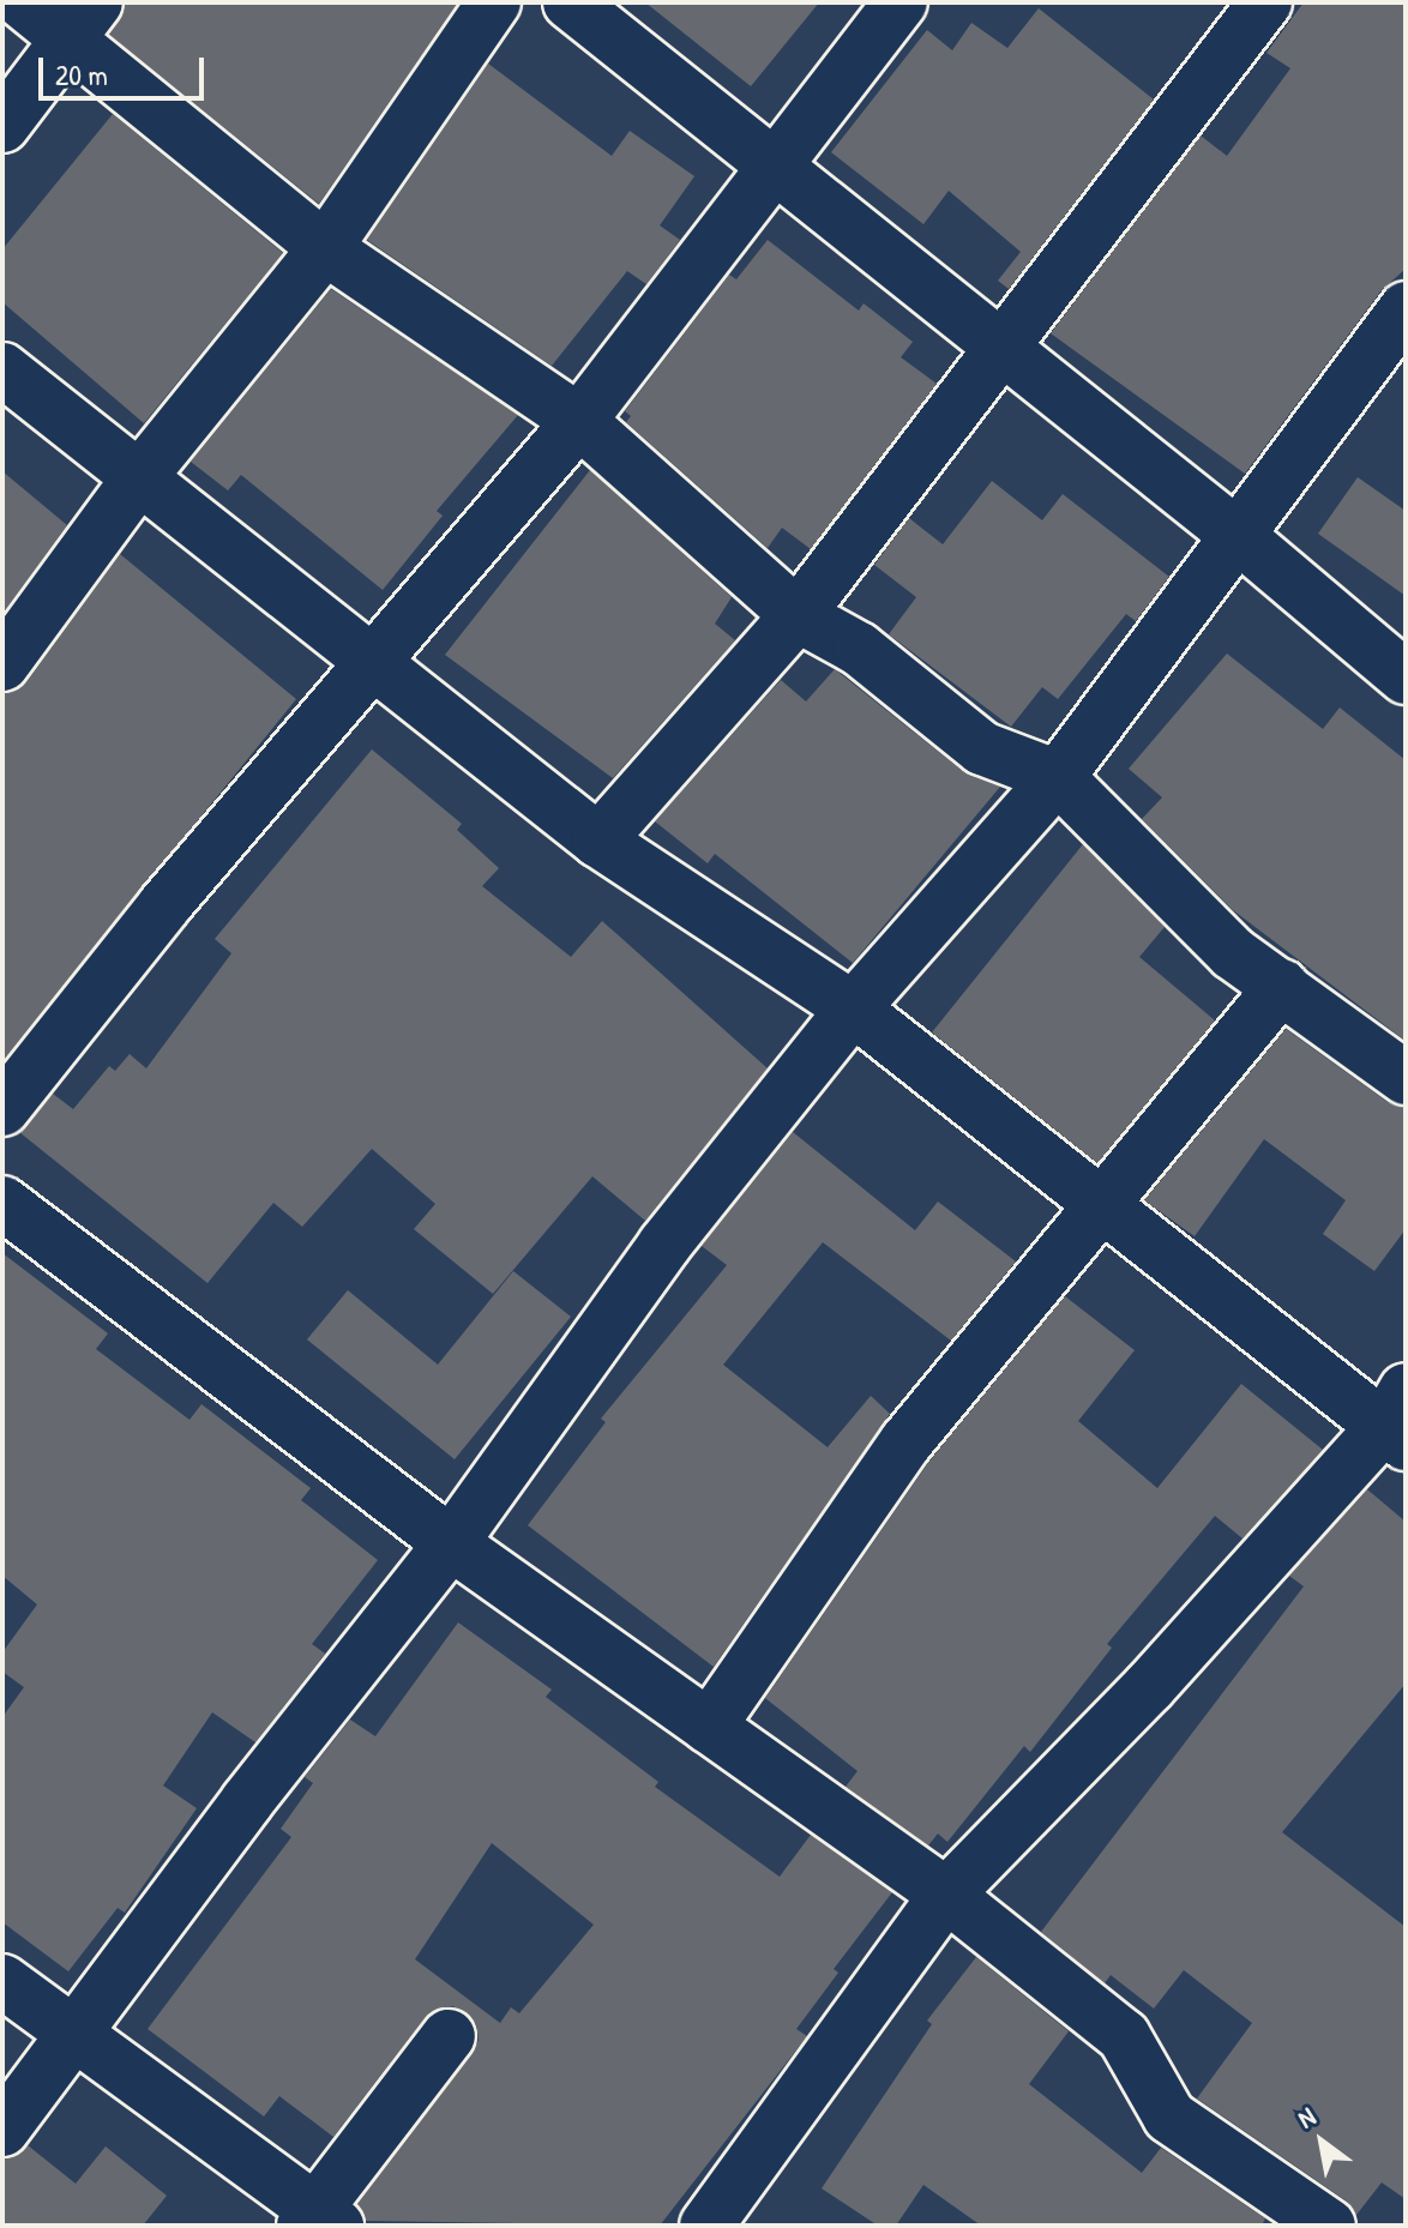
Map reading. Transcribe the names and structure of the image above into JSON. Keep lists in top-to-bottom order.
{
  "scale_bar": "20 m",
  "north": "top left"
}
